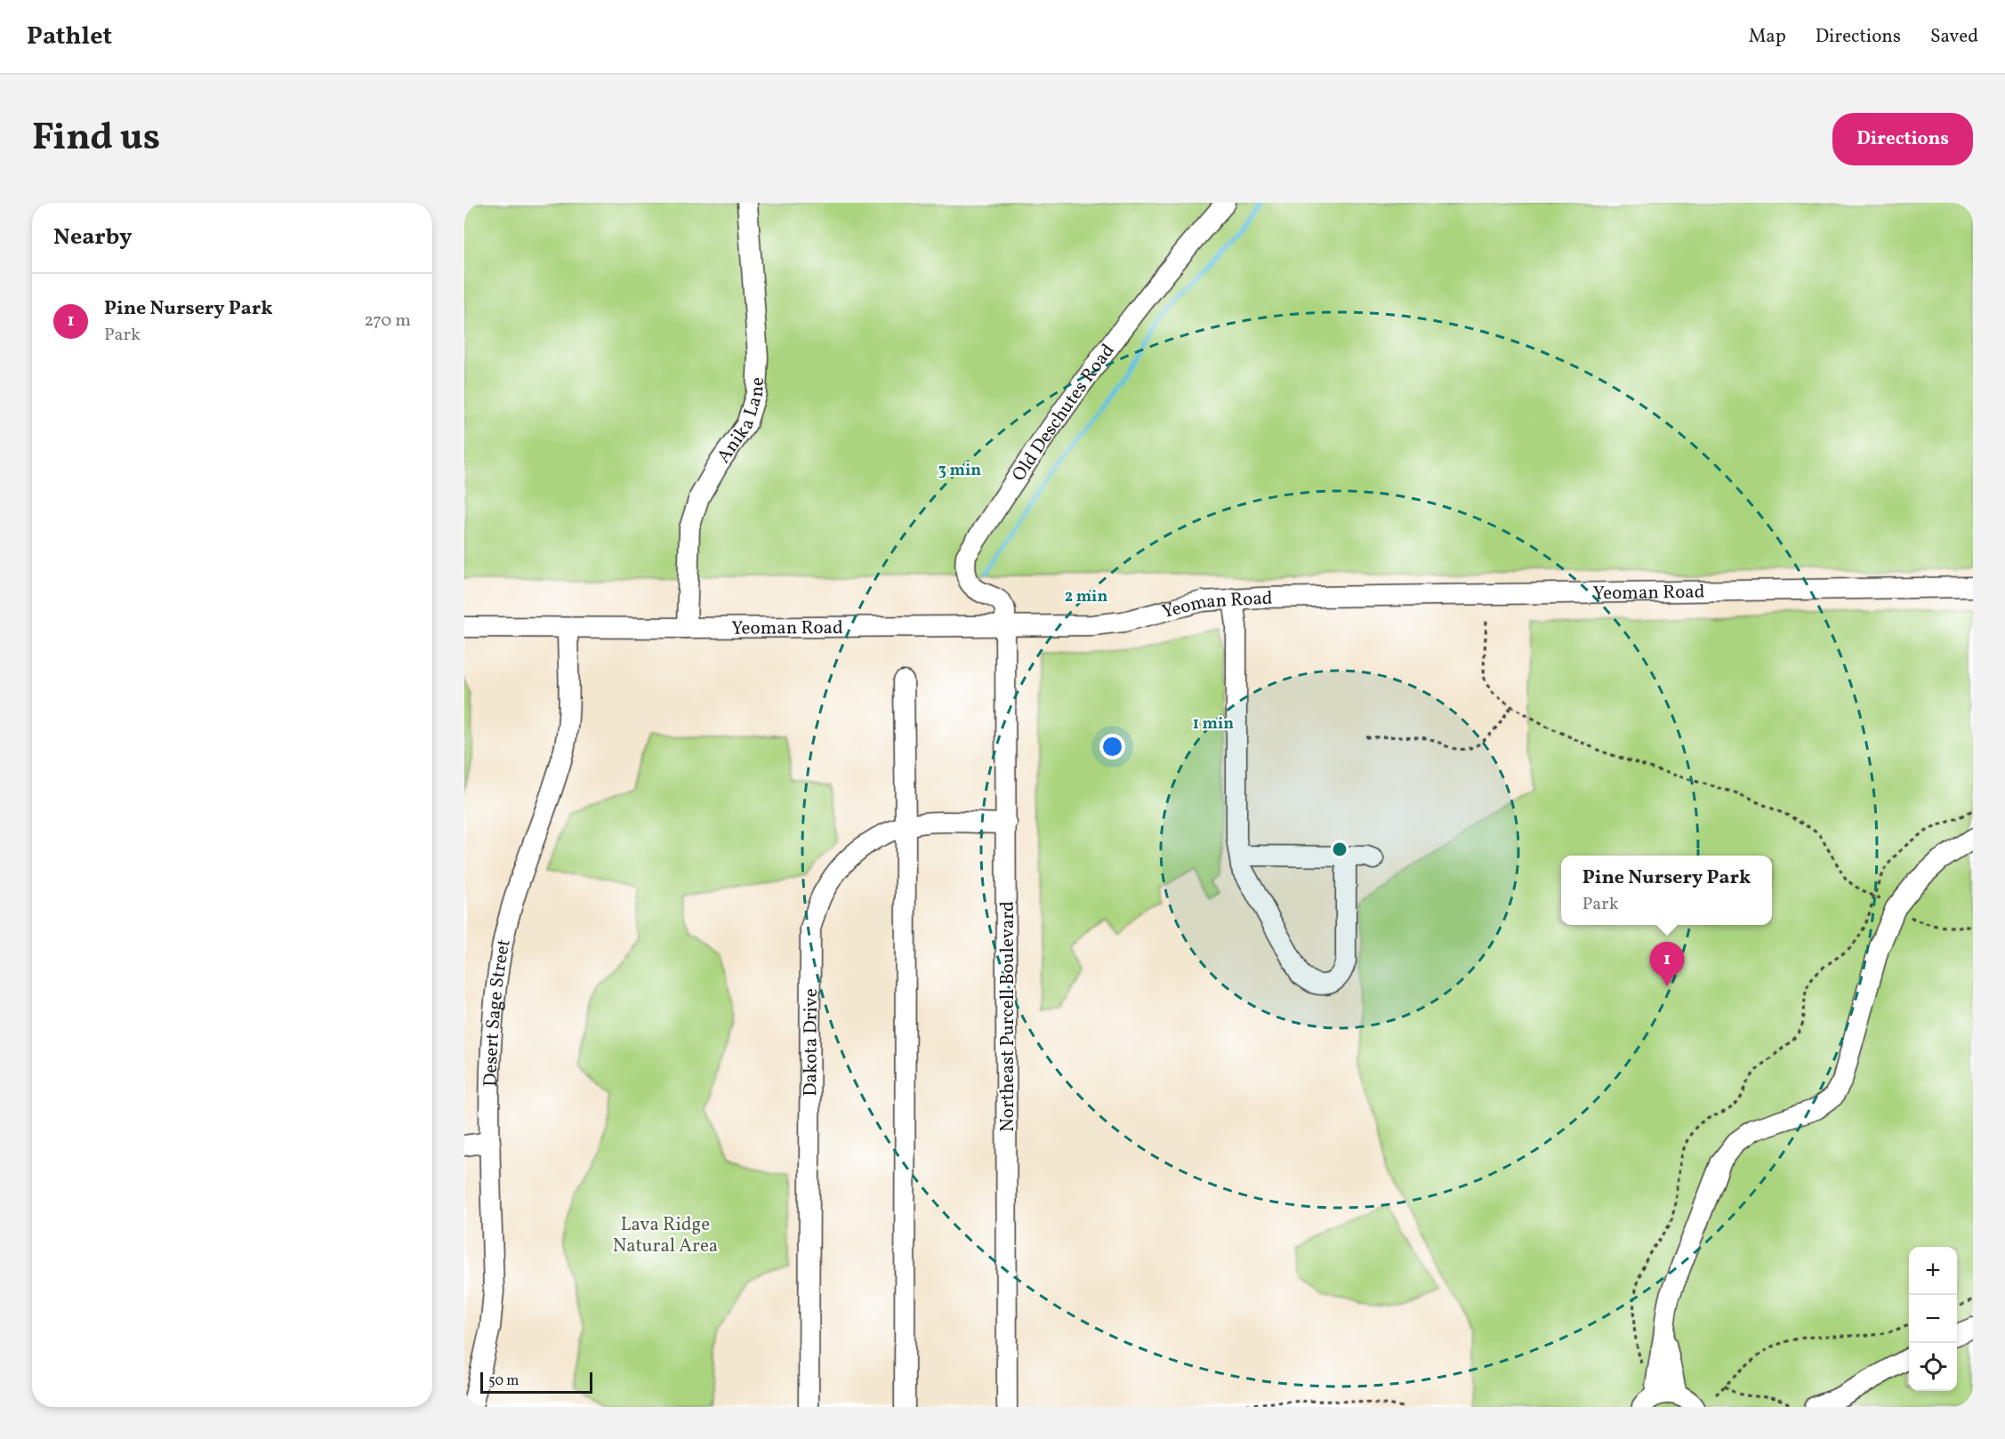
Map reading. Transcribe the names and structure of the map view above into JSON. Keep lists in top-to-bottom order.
{
  "streets": {
    "street": [
      "Old Deschutes Road",
      "Anika Lane",
      "Yeoman Road",
      "Desert Sage Street",
      "Northeast Purcell Boulevard",
      "Dakota Drive"
    ]
  },
  "crossings": [
    ["Old Deschutes Road", "Yeoman Road"],
    ["Old Deschutes Road", "Northeast Purcell Boulevard"],
    ["Anika Lane", "Yeoman Road"],
    ["Yeoman Road", "Desert Sage Street"],
    ["Yeoman Road", "Northeast Purcell Boulevard"],
    ["Northeast Purcell Boulevard", "Dakota Drive"]
  ],
  "parks": ["Lava Ridge Natural Area"],
  "scale_bar": "50 m",
  "page": {
    "header": "Pathlet",
    "nav": ["Map", "Directions", "Saved"],
    "title": "Find us",
    "buttons": "Directions",
    "heading": "Nearby",
    "list": [
      {
        "mark": "1",
        "name": "Pine Nursery Park",
        "note": "Park",
        "value": "270 m"
      }
    ],
    "popup": ["Pine Nursery Park", "Park"],
    "pins": "1",
    "map_buttons": ["+", "−"],
    "scale": "50 m"
  },
  "rings": ["3 min", "2 min", "1 min"]
}
